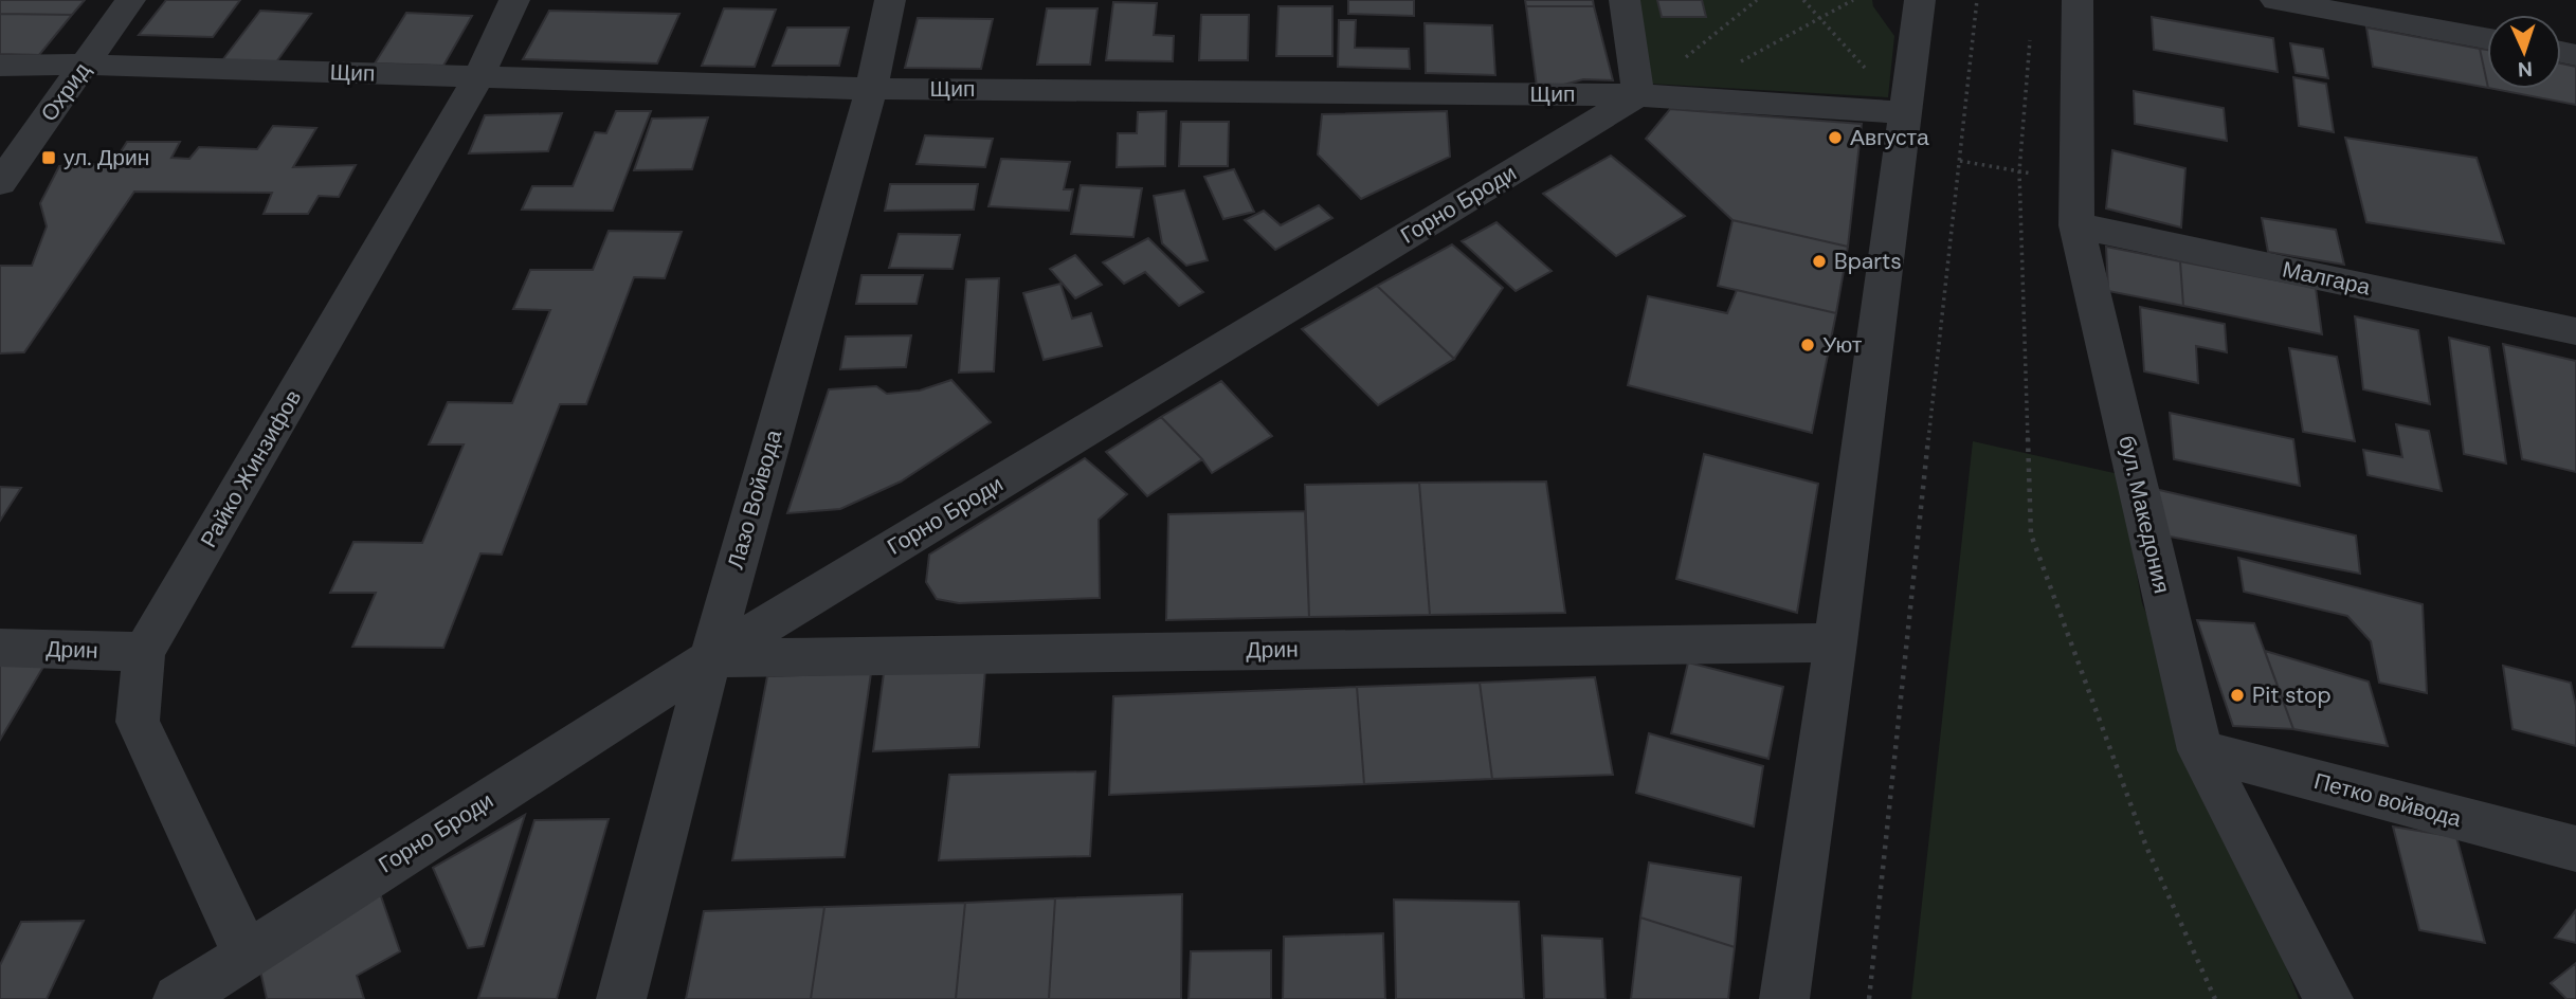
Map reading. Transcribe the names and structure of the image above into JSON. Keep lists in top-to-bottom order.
{
  "streets": {
    "street": [
      "Щип",
      "Охрид",
      "Горно Броди",
      "Малгара",
      "Райко Жинзифов",
      "Лазо Войвода",
      "бул. Македония",
      "Дрин",
      "Петко войвода"
    ]
  },
  "crossings": [
    ["Щип", "Охрид"],
    ["Щип", "Горно Броди"],
    ["Щип", "Райко Жинзифов"],
    ["Щип", "Лазо Войвода"],
    ["Горно Броди", "Райко Жинзифов"],
    ["Горно Броди", "Лазо Войвода"],
    ["Горно Броди", "Дрин"],
    ["Малгара", "бул. Македония"],
    ["Райко Жинзифов", "Дрин"],
    ["Лазо Войвода", "Дрин"],
    ["бул. Македония", "Петко войвода"]
  ],
  "places": {
    "other": [
      "Августа",
      "Bparts",
      "Уют",
      "Pit stop"
    ],
    "transit": ["ул. Дрин"]
  },
  "north": "bottom"
}
